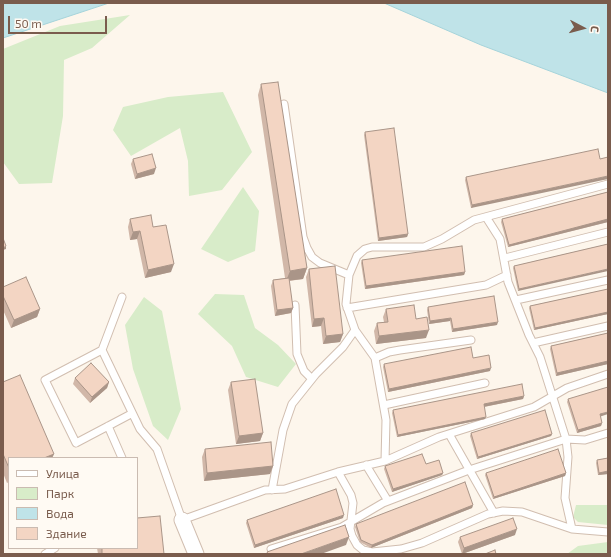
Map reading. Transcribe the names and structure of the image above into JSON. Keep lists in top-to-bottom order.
{
  "legend": [
    "Улица",
    "Парк",
    "Вода",
    "Здание"
  ],
  "scale_bar": "50 m",
  "north": "right"
}
